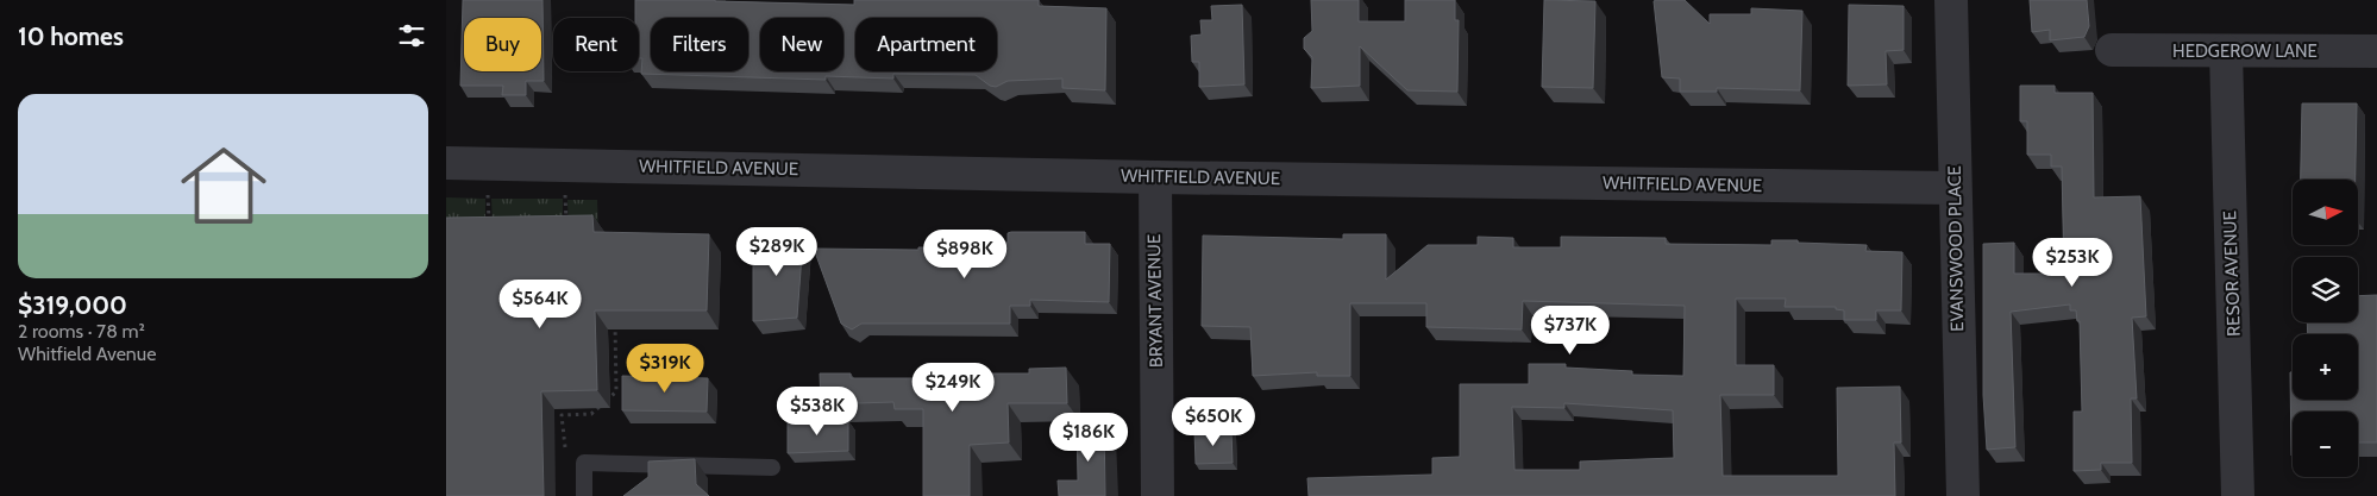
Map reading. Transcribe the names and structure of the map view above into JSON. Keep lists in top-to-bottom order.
{
  "streets": {
    "street": [
      "HEDGEROW LANE",
      "WHITFIELD AVENUE",
      "EVANSWOOD PLACE",
      "RESOR AVENUE",
      "BRYANT AVENUE"
    ]
  },
  "crossings": [
    ["HEDGEROW LANE", "RESOR AVENUE"],
    ["WHITFIELD AVENUE", "EVANSWOOD PLACE"],
    ["WHITFIELD AVENUE", "BRYANT AVENUE"]
  ],
  "north": "right",
  "page": {
    "heading": "10 homes",
    "chip": [
      "Buy",
      "Rent",
      "Filters",
      "New",
      "Apartment"
    ],
    "list": [
      {
        "name": "$319,000",
        "note": "2 rooms · 78 m² · Whitfield Avenue"
      }
    ],
    "map_buttons": ["+", "−"],
    "price": [
      "$289K",
      "$898K",
      "$253K",
      "$564K",
      "$737K",
      "$319K",
      "$249K",
      "$538K",
      "$650K",
      "$186K"
    ]
  }
}
